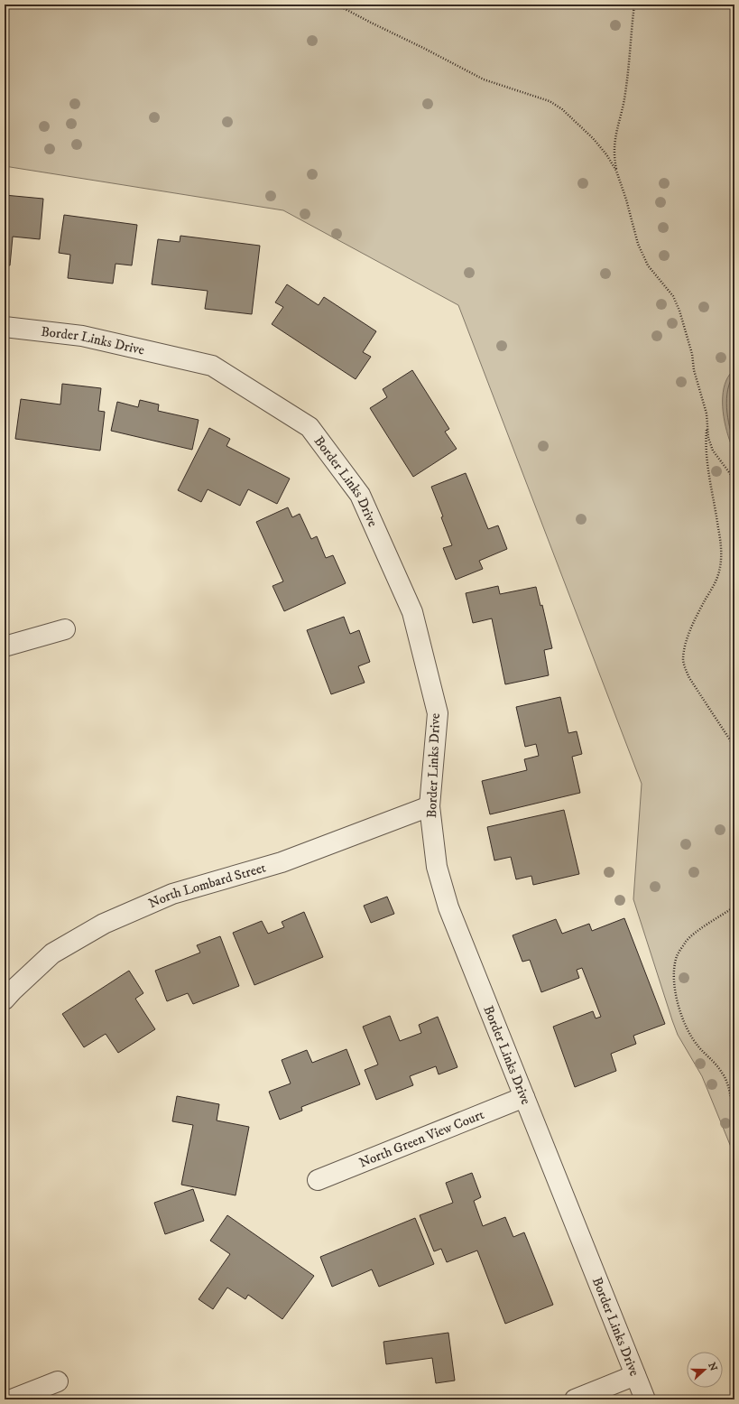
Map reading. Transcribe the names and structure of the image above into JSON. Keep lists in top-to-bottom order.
{
  "streets": {
    "street": ["Border Links Drive", "North Lombard Street", "North Green View Court"]
  },
  "crossings": [
    ["Border Links Drive", "North Lombard Street"],
    ["Border Links Drive", "North Green View Court"]
  ],
  "north": "right"
}
